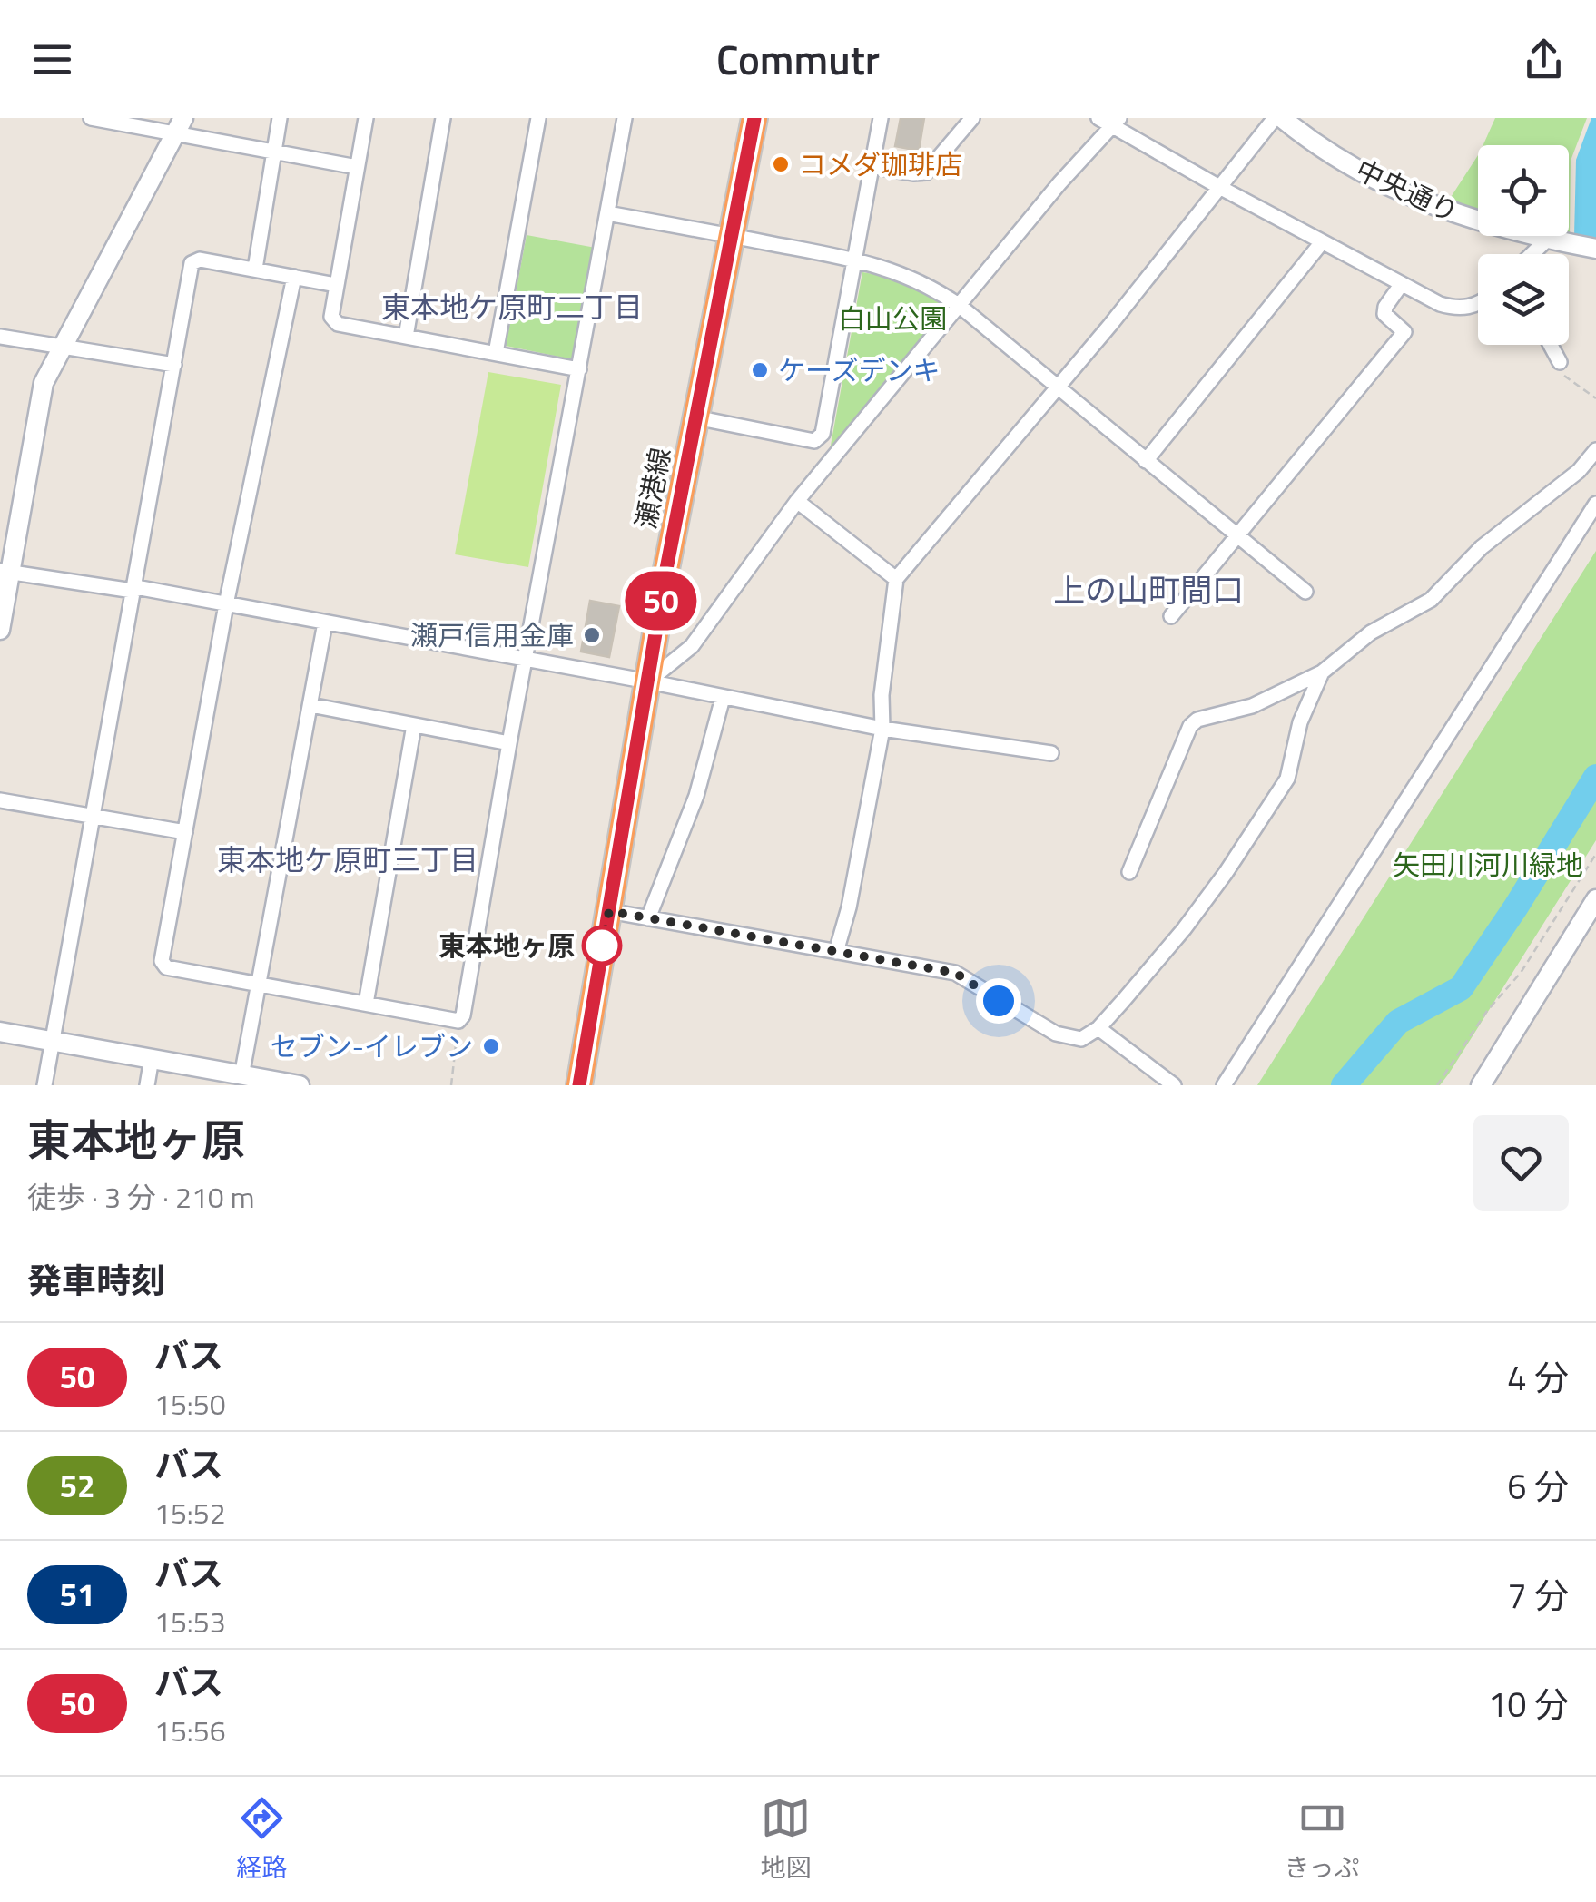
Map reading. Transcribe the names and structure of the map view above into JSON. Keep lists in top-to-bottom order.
{
  "streets": {
    "highway": ["瀬港線"],
    "street": ["中央通り"]
  },
  "districts": ["東本地ケ原町二丁目", "上の山町間口", "東本地ケ原町三丁目"],
  "parks": ["白山公園", "矢田川河川緑地"],
  "places": [
    "コメダ珈琲店",
    "ケーズデンキ",
    "瀬戸信用金庫",
    "東本地ヶ原",
    "セブン-イレブン"
  ],
  "lines": ["bus line 50"],
  "page": {
    "header": "Commutr",
    "on_map": "50",
    "heading": [
      ["東本地ヶ原", "徒歩 · 3 分 · 210 m"],
      "発車時刻"
    ],
    "list": [
      {
        "mark": "50",
        "name": "バス",
        "note": "15:50",
        "value": "4 分"
      },
      {
        "mark": "52",
        "name": "バス",
        "note": "15:52",
        "value": "6 分"
      },
      {
        "mark": "51",
        "name": "バス",
        "note": "15:53",
        "value": "7 分"
      },
      {
        "mark": "50",
        "name": "バス",
        "note": "15:56",
        "value": "10 分"
      }
    ],
    "tabs": ["経路", "地図", "きっぷ"]
  }
}
